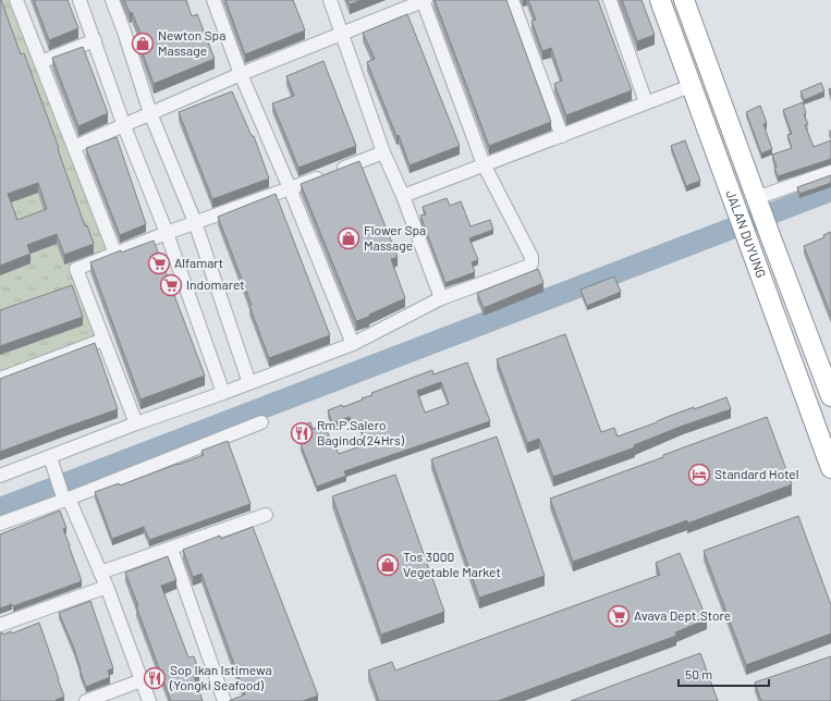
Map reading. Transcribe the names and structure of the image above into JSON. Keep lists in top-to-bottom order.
{
  "streets": {
    "highway": ["JALAN DUYUNG"]
  },
  "places": {
    "shop": ["Newton Spa Massage", "Flower Spa Massage", "Tos 3000 Vegetable Market"],
    "supermarket": ["Alfamart", "Indomaret", "Avava Dept.Store"],
    "restaurant": ["Rm.P.Salero Bagindo(24Hrs)", "Sop Ikan Istimewa (Yongki Seafood)"],
    "hotel": ["Standard Hotel"]
  },
  "scale_bar": "50 m"
}
